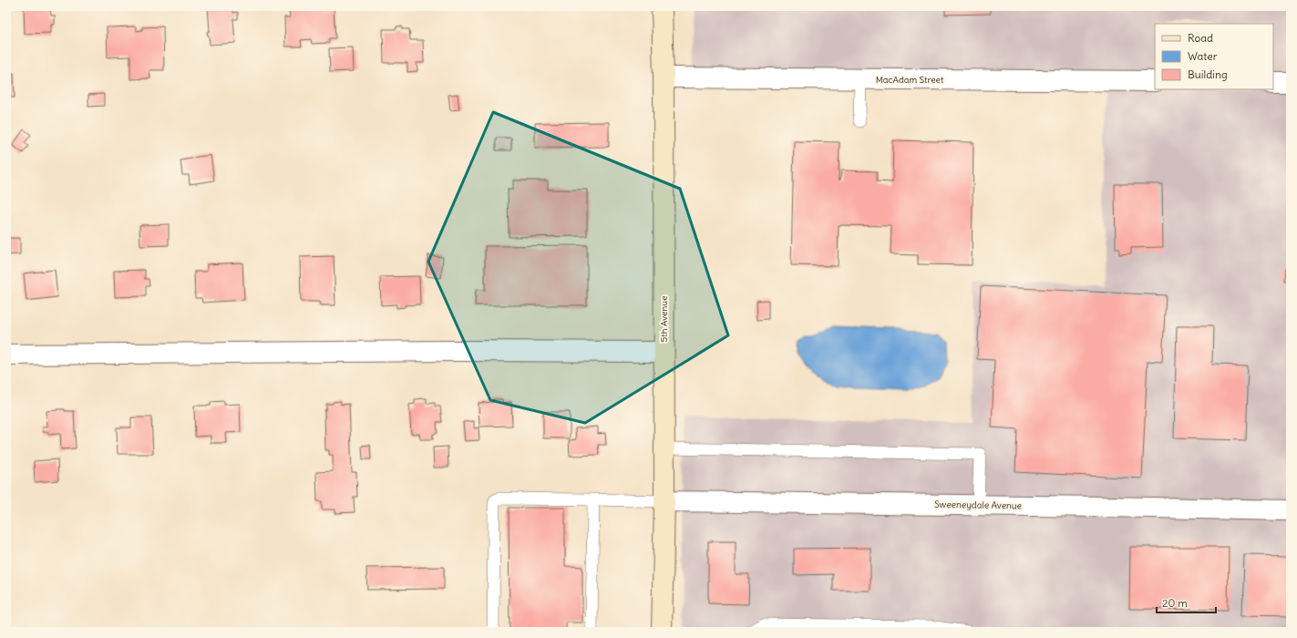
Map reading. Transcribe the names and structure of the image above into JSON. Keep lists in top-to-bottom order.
{
  "streets": {
    "main road": ["5th Avenue"],
    "street": ["MacAdam Street", "Sweeneydale Avenue"]
  },
  "crossings": [
    ["MacAdam Street", "5th Avenue"],
    ["5th Avenue", "Sweeneydale Avenue"]
  ],
  "legend": ["Road", "Water", "Building"],
  "scale_bar": "20 m"
}
